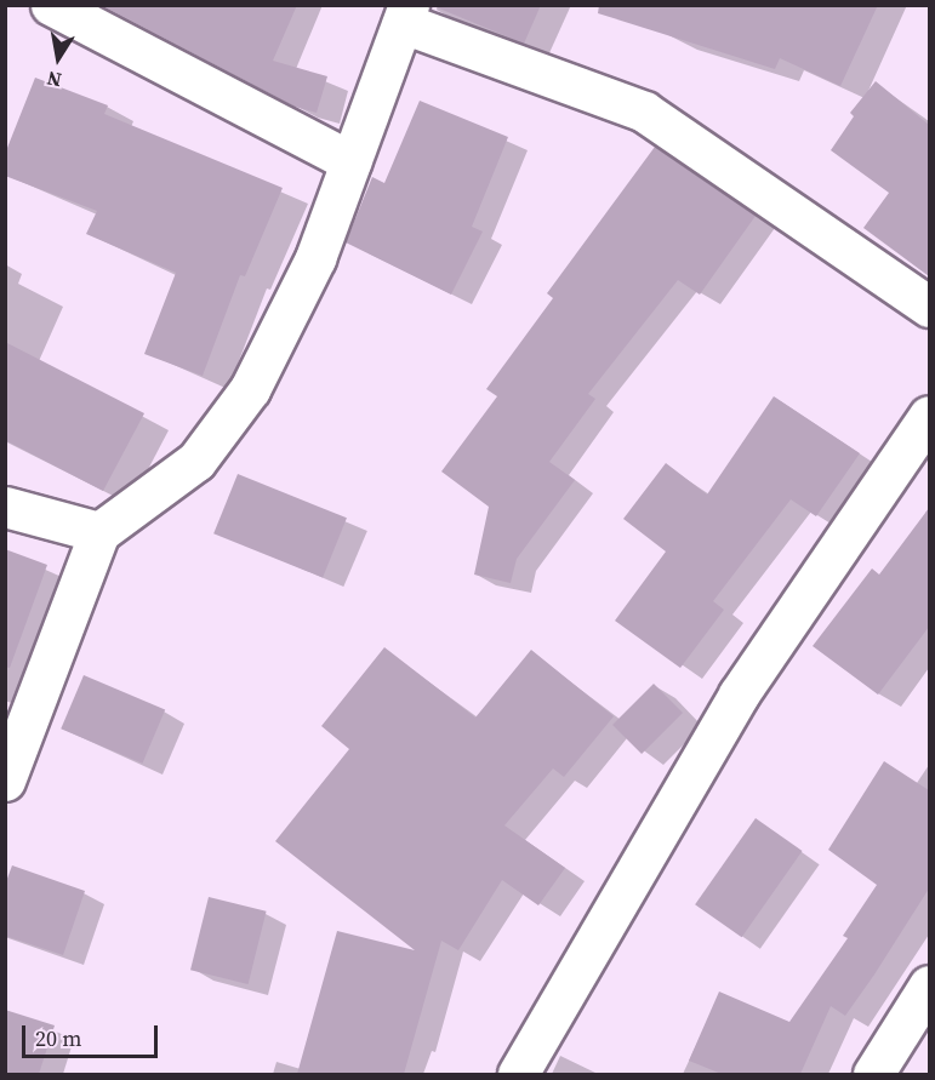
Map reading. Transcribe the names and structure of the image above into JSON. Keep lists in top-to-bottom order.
{
  "scale_bar": "20 m",
  "north": "bottom"
}
